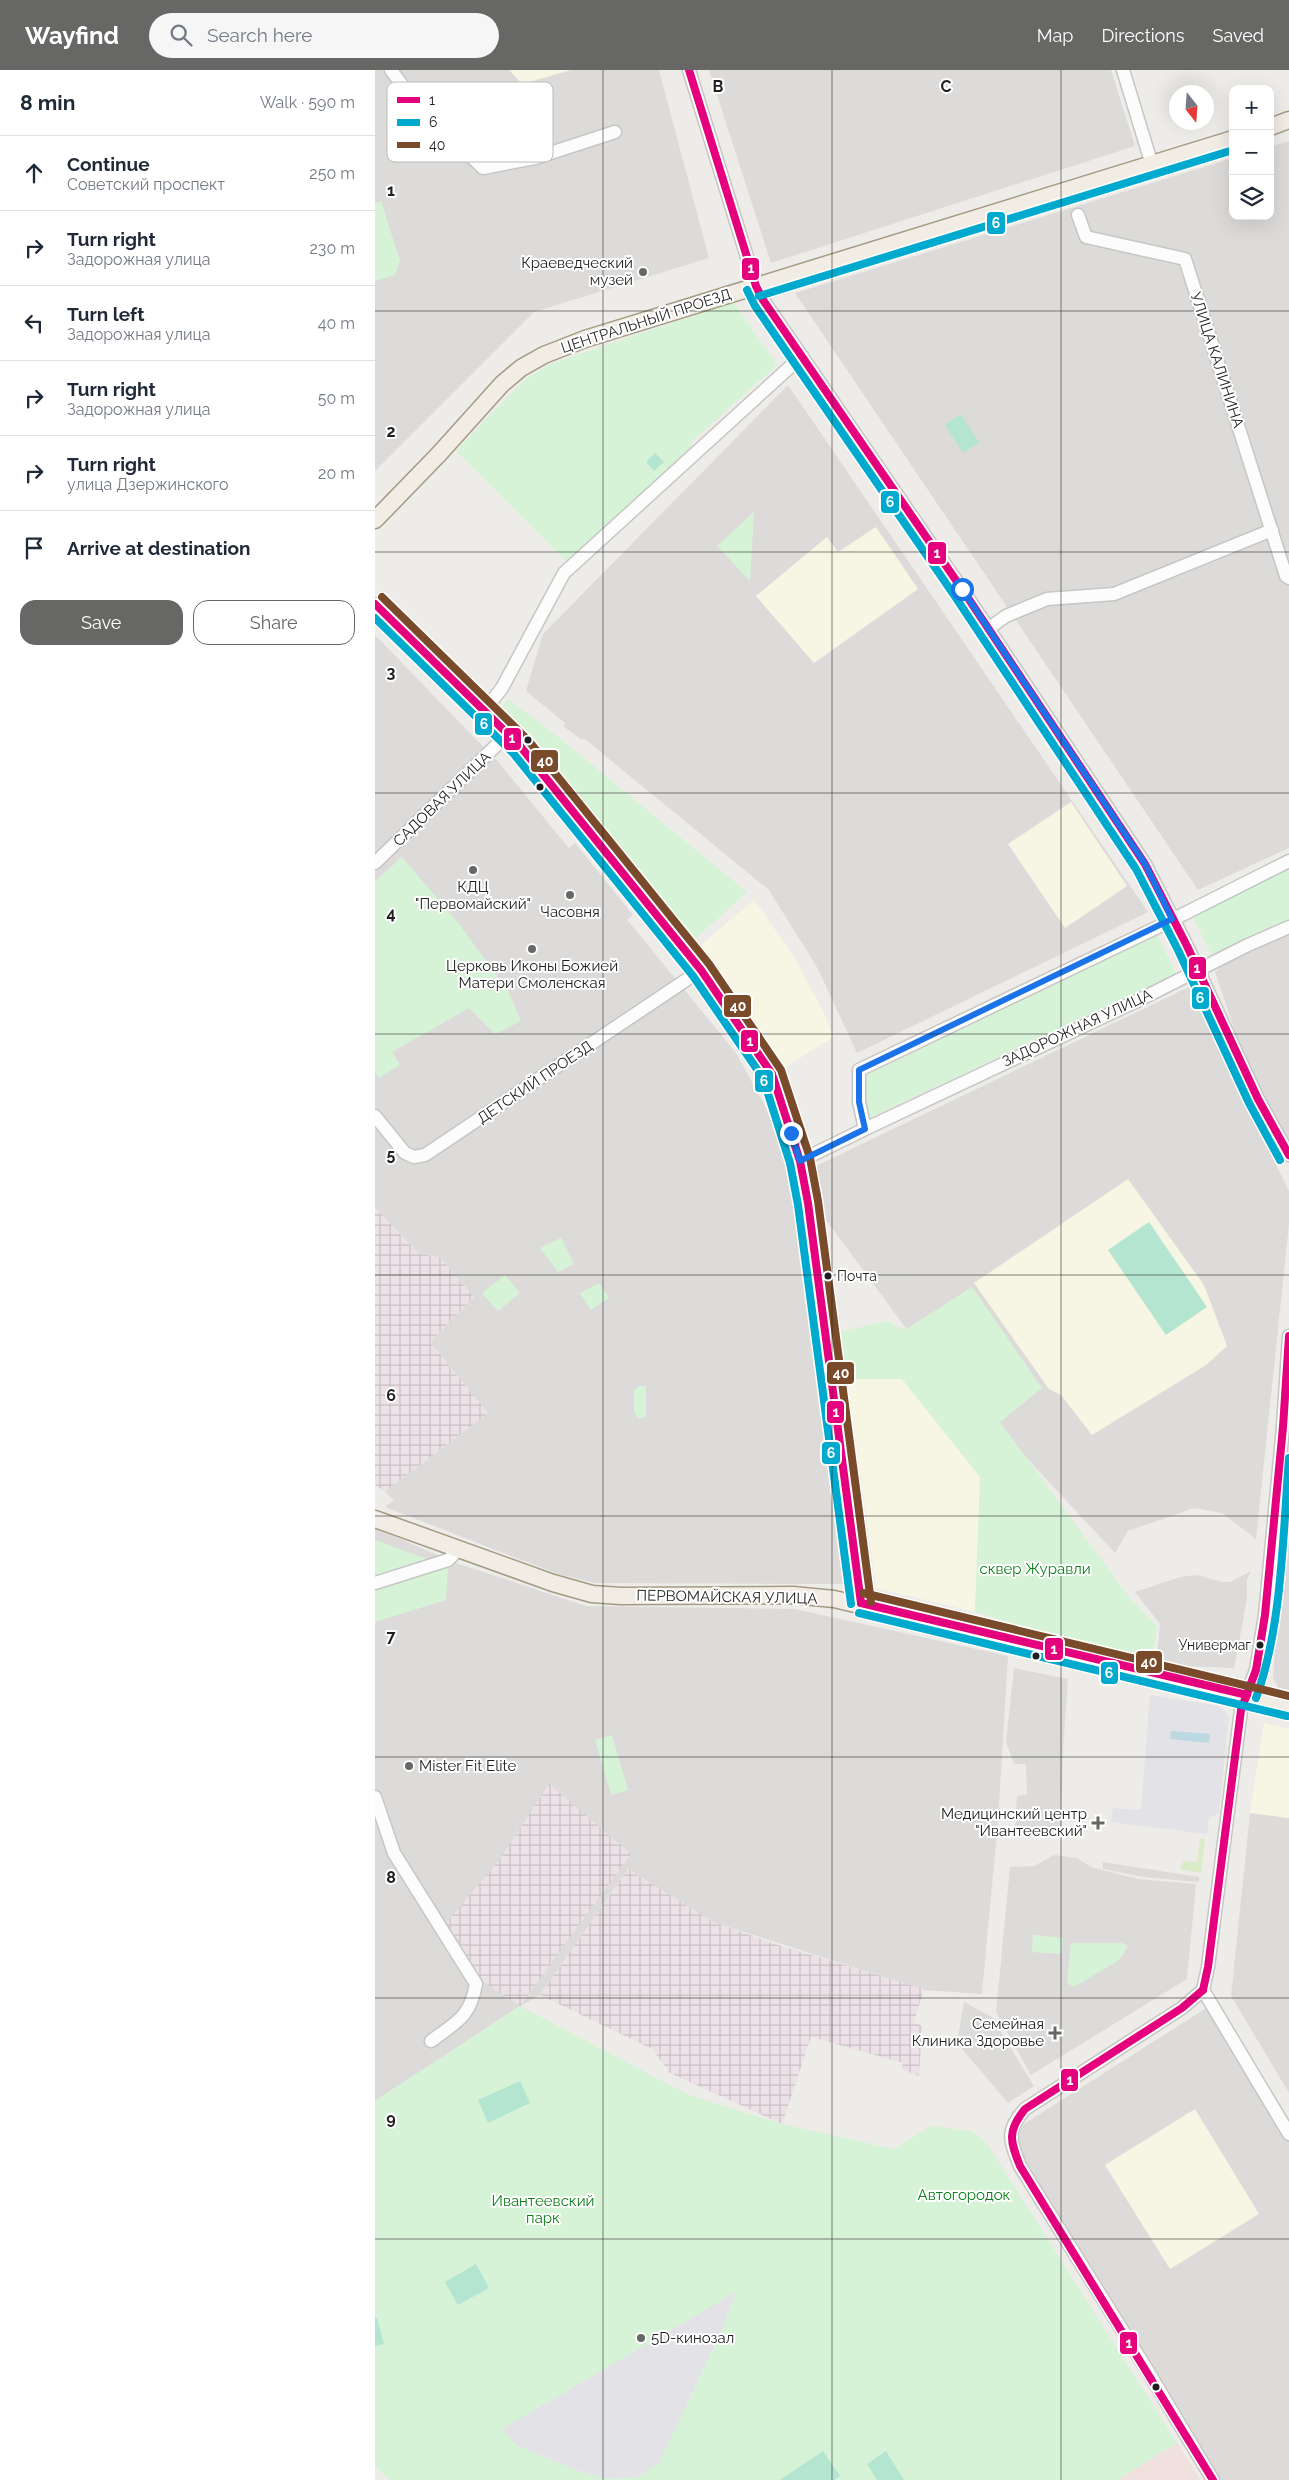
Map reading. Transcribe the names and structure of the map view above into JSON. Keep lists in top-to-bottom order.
{
  "streets": {
    "main road": ["ЦЕНТРАЛЬНЫЙ ПРОЕЗД", "ПЕРВОМАЙСКАЯ УЛИЦА"],
    "street": [
      "УЛИЦА КАЛИНИНА",
      "САДОВАЯ УЛИЦА",
      "ЗАДОРОЖНАЯ УЛИЦА",
      "ДЕТСКИЙ ПРОЕЗД"
    ]
  },
  "parks": ["сквер Журавли", "Автогородок", "Ивантеевский парк"],
  "places": {
    "other": [
      "Краеведческий музей",
      "КДЦ \"Первомайский\"",
      "Часовня",
      "Церковь Иконы Божией Матери Смоленская",
      "Почта",
      "Универмаг",
      "Mister Fit Elite",
      "5D-кинозал"
    ],
    "health": ["Медицинский центр \"Ивантеевский\"", "Семейная Клиника Здоровье"]
  },
  "lines": ["transit line 1", "transit line 6", "transit line 40"],
  "legend": ["1", "6", "40"],
  "north": "bottom",
  "page": {
    "header": "Wayfind",
    "search": "Search here",
    "nav": ["Map", "Directions", "Saved"],
    "heading": ["8 min", "Walk · 590 m"],
    "map_buttons": ["+", "−"],
    "list": [
      ["Continue", "Советский проспект", "250 m"],
      ["Turn right", "Задорожная улица", "230 m"],
      ["Turn left", "Задорожная улица", "40 m"],
      ["Turn right", "Задорожная улица", "50 m"],
      ["Turn right", "улица Дзержинского", "20 m"],
      "Arrive at destination"
    ],
    "buttons": ["Save", "Share"]
  },
  "grid": {
    "columns": ["B", "C"],
    "rows": [
      "1",
      "2",
      "3",
      "4",
      "5",
      "6",
      "7",
      "8",
      "9"
    ]
  }
}
